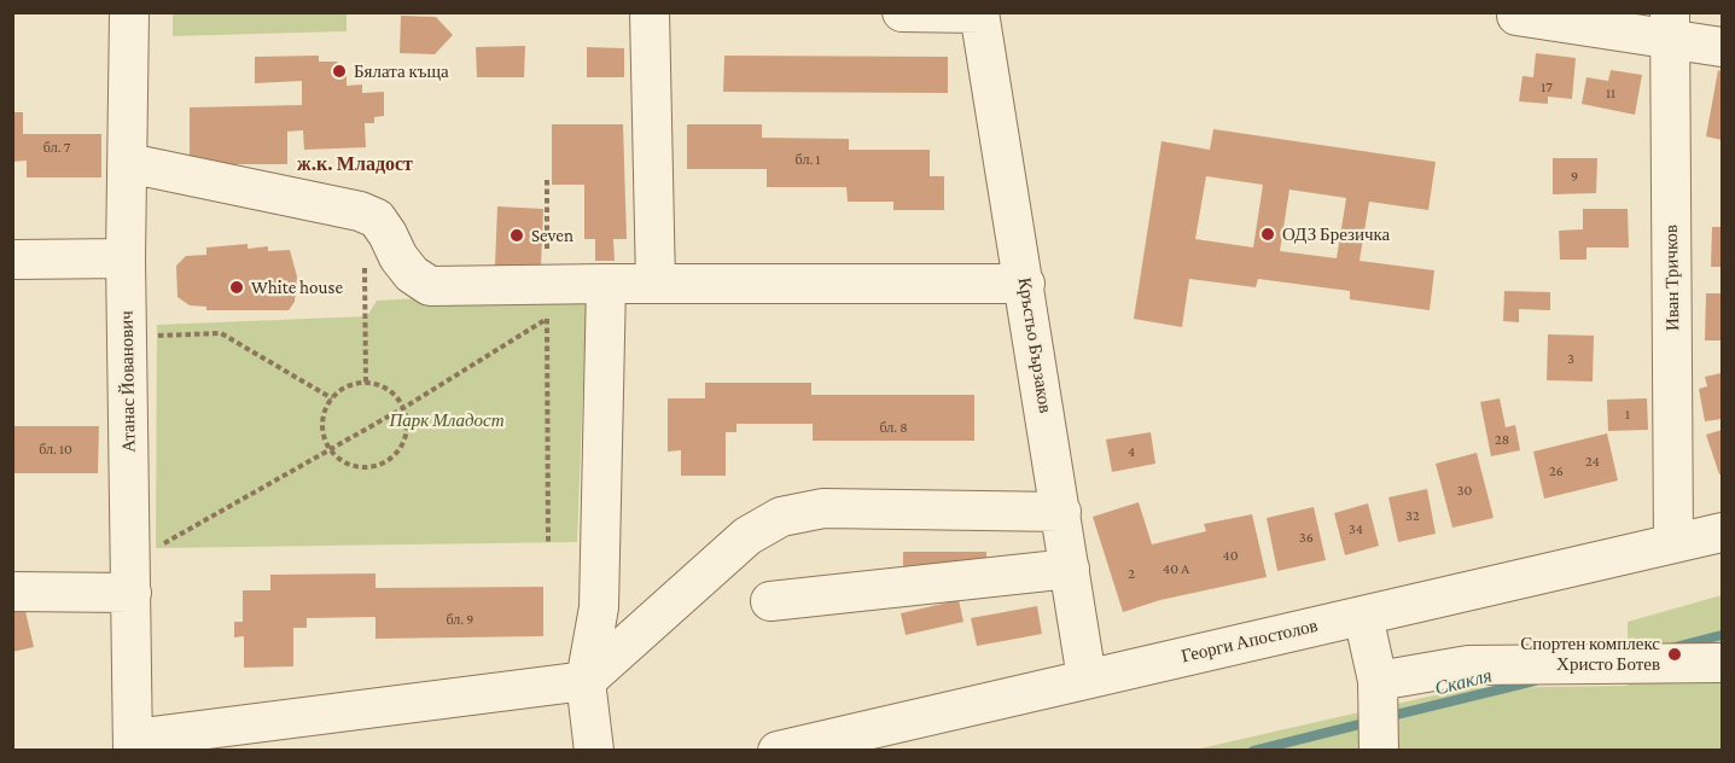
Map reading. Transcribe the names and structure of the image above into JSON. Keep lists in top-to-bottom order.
{
  "streets": {
    "street": [
      "Иван Тричков",
      "Кръстьо Бързаков",
      "Атанас Йованович",
      "Георги Апостолов"
    ]
  },
  "crossings": [
    ["Иван Тричков", "Георги Апостолов"],
    ["Кръстьо Бързаков", "Георги Апостолов"]
  ],
  "districts": ["ж.к. Младост"],
  "water": ["Скакля"],
  "parks": ["Парк Младост"],
  "places": [
    "Бялата къща",
    "ОДЗ Брезичка",
    "Seven",
    "White house",
    "Спортен комплекс Христо Ботев"
  ],
  "house_numbers": [
    "17",
    "11",
    "бл. 7",
    "бл. 1",
    "9",
    "3",
    "1",
    "бл. 8",
    "28",
    "бл. 10",
    "4",
    "24",
    "26",
    "30",
    "32",
    "34",
    "36",
    "40",
    "40 A",
    "2",
    "бл. 9"
  ]
}
